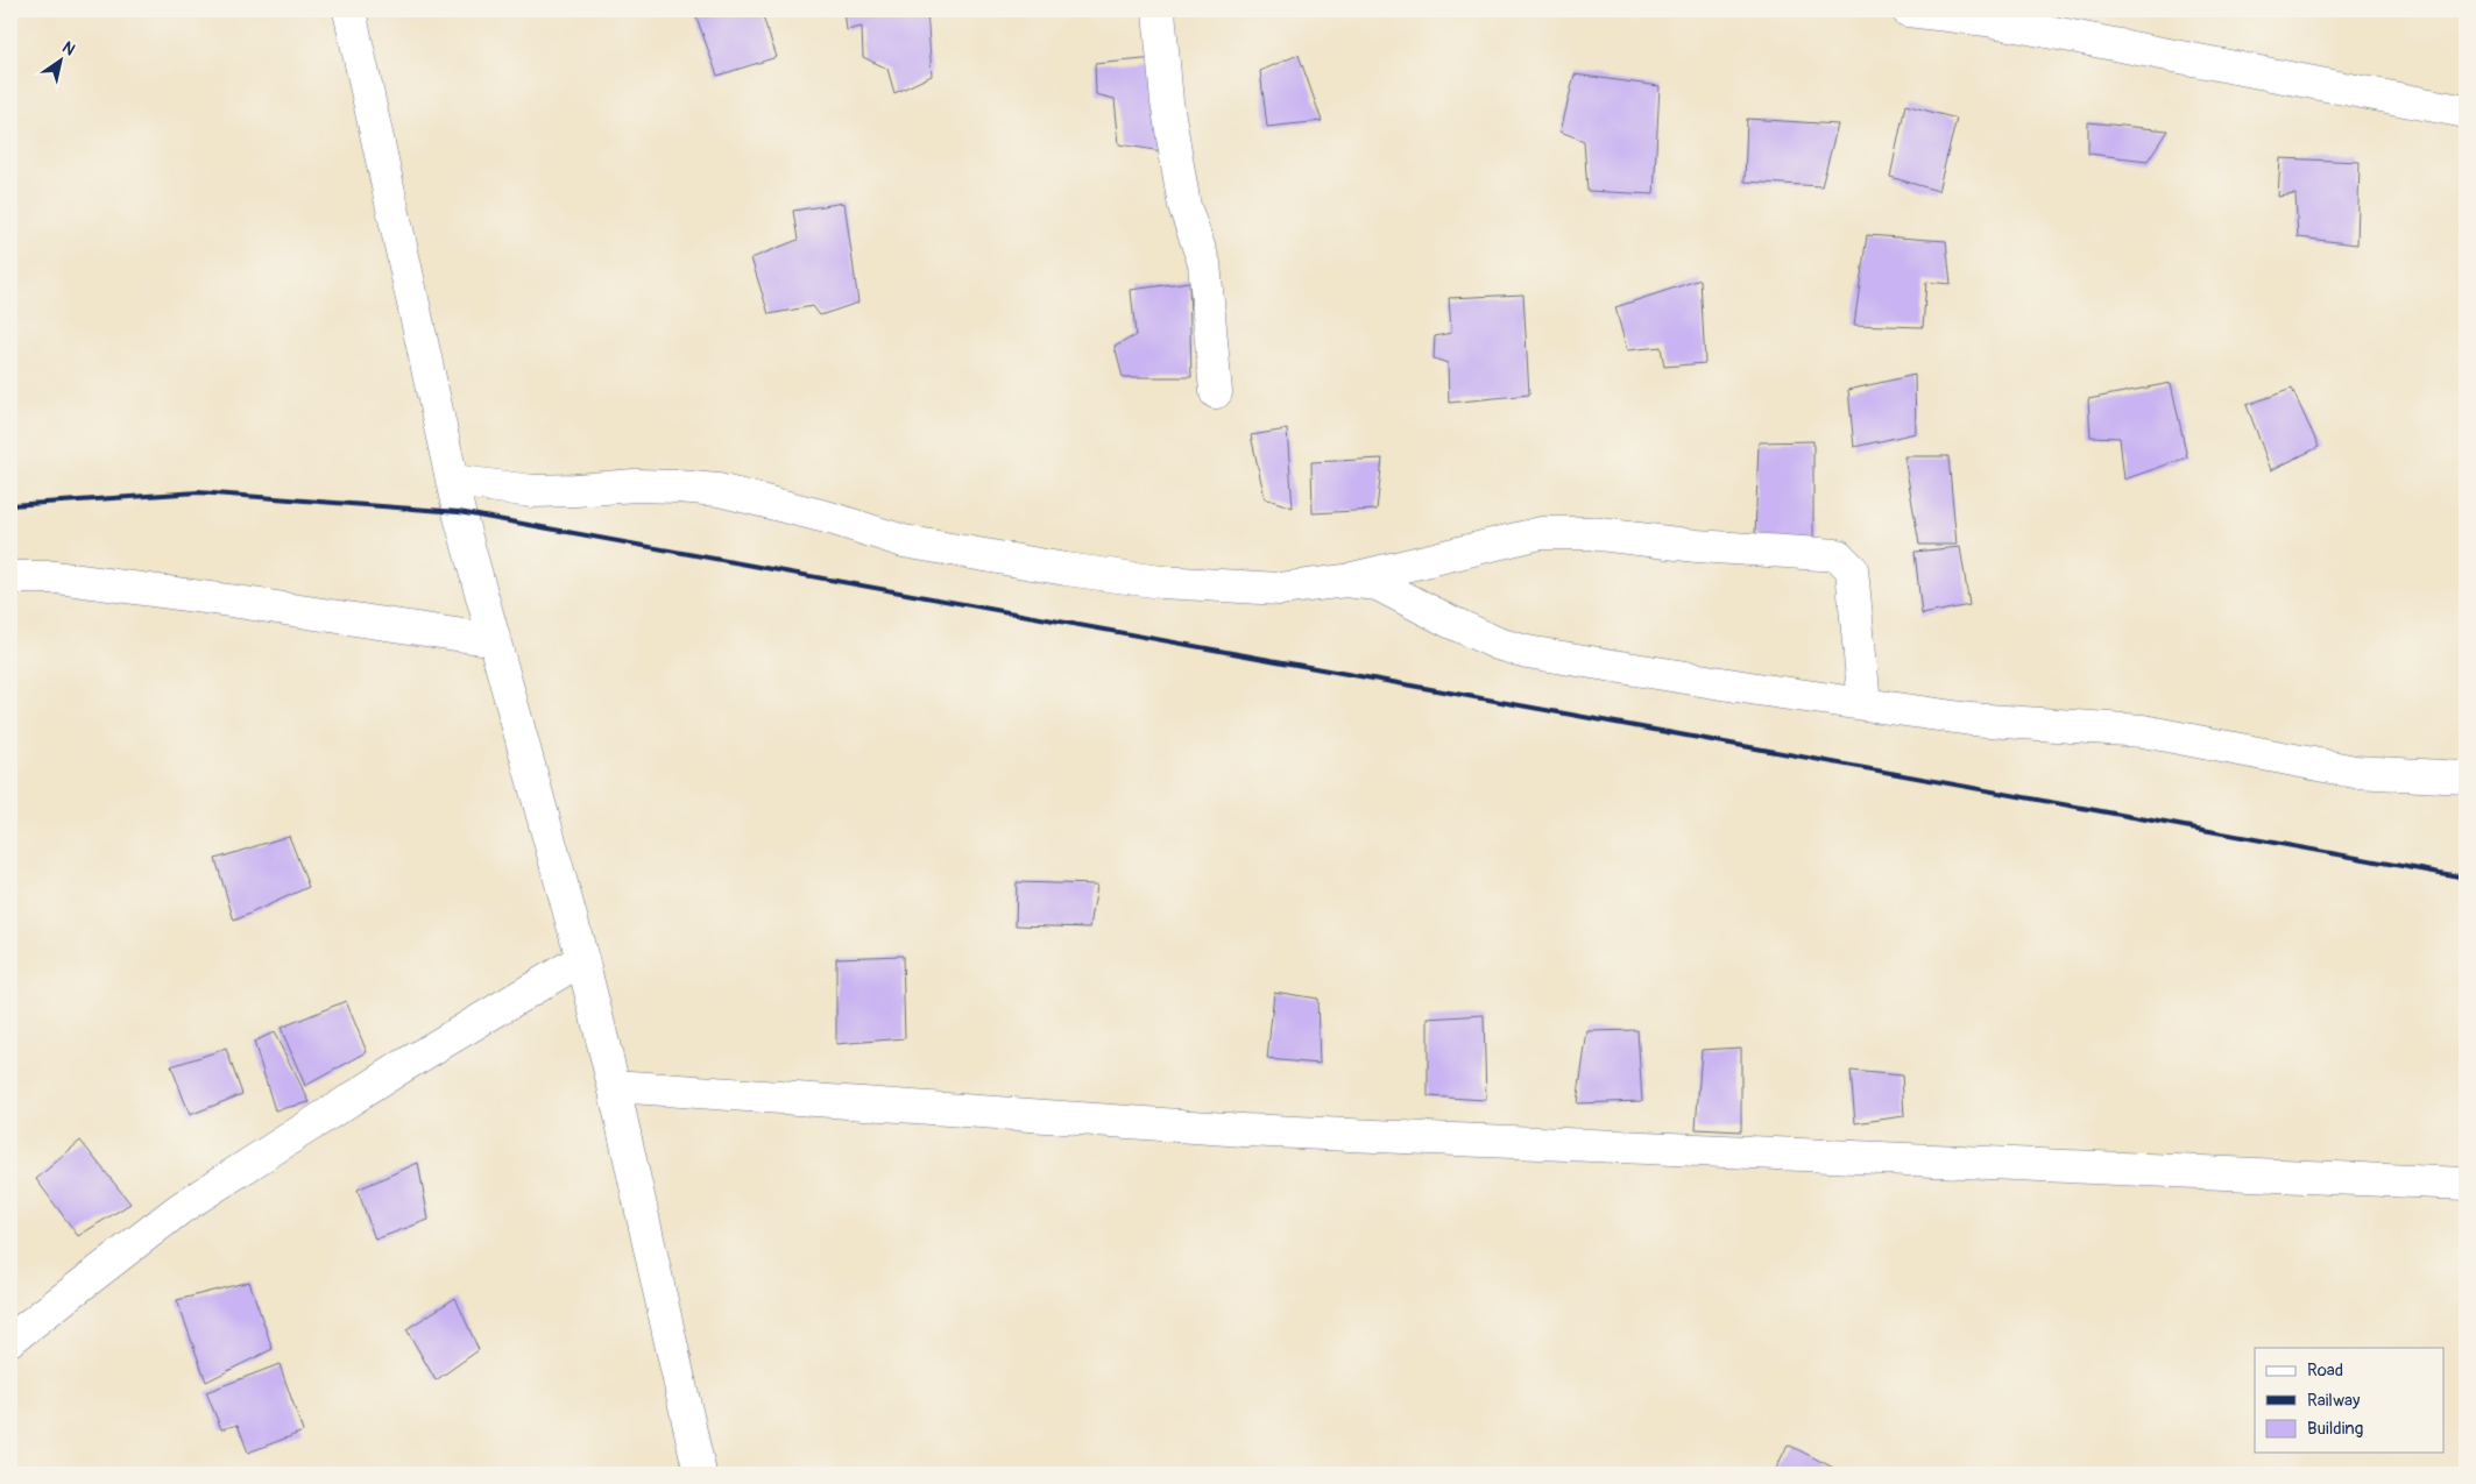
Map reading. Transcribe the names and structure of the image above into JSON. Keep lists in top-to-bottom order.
{
  "legend": ["Road", "Railway", "Building"],
  "north": "top right"
}
